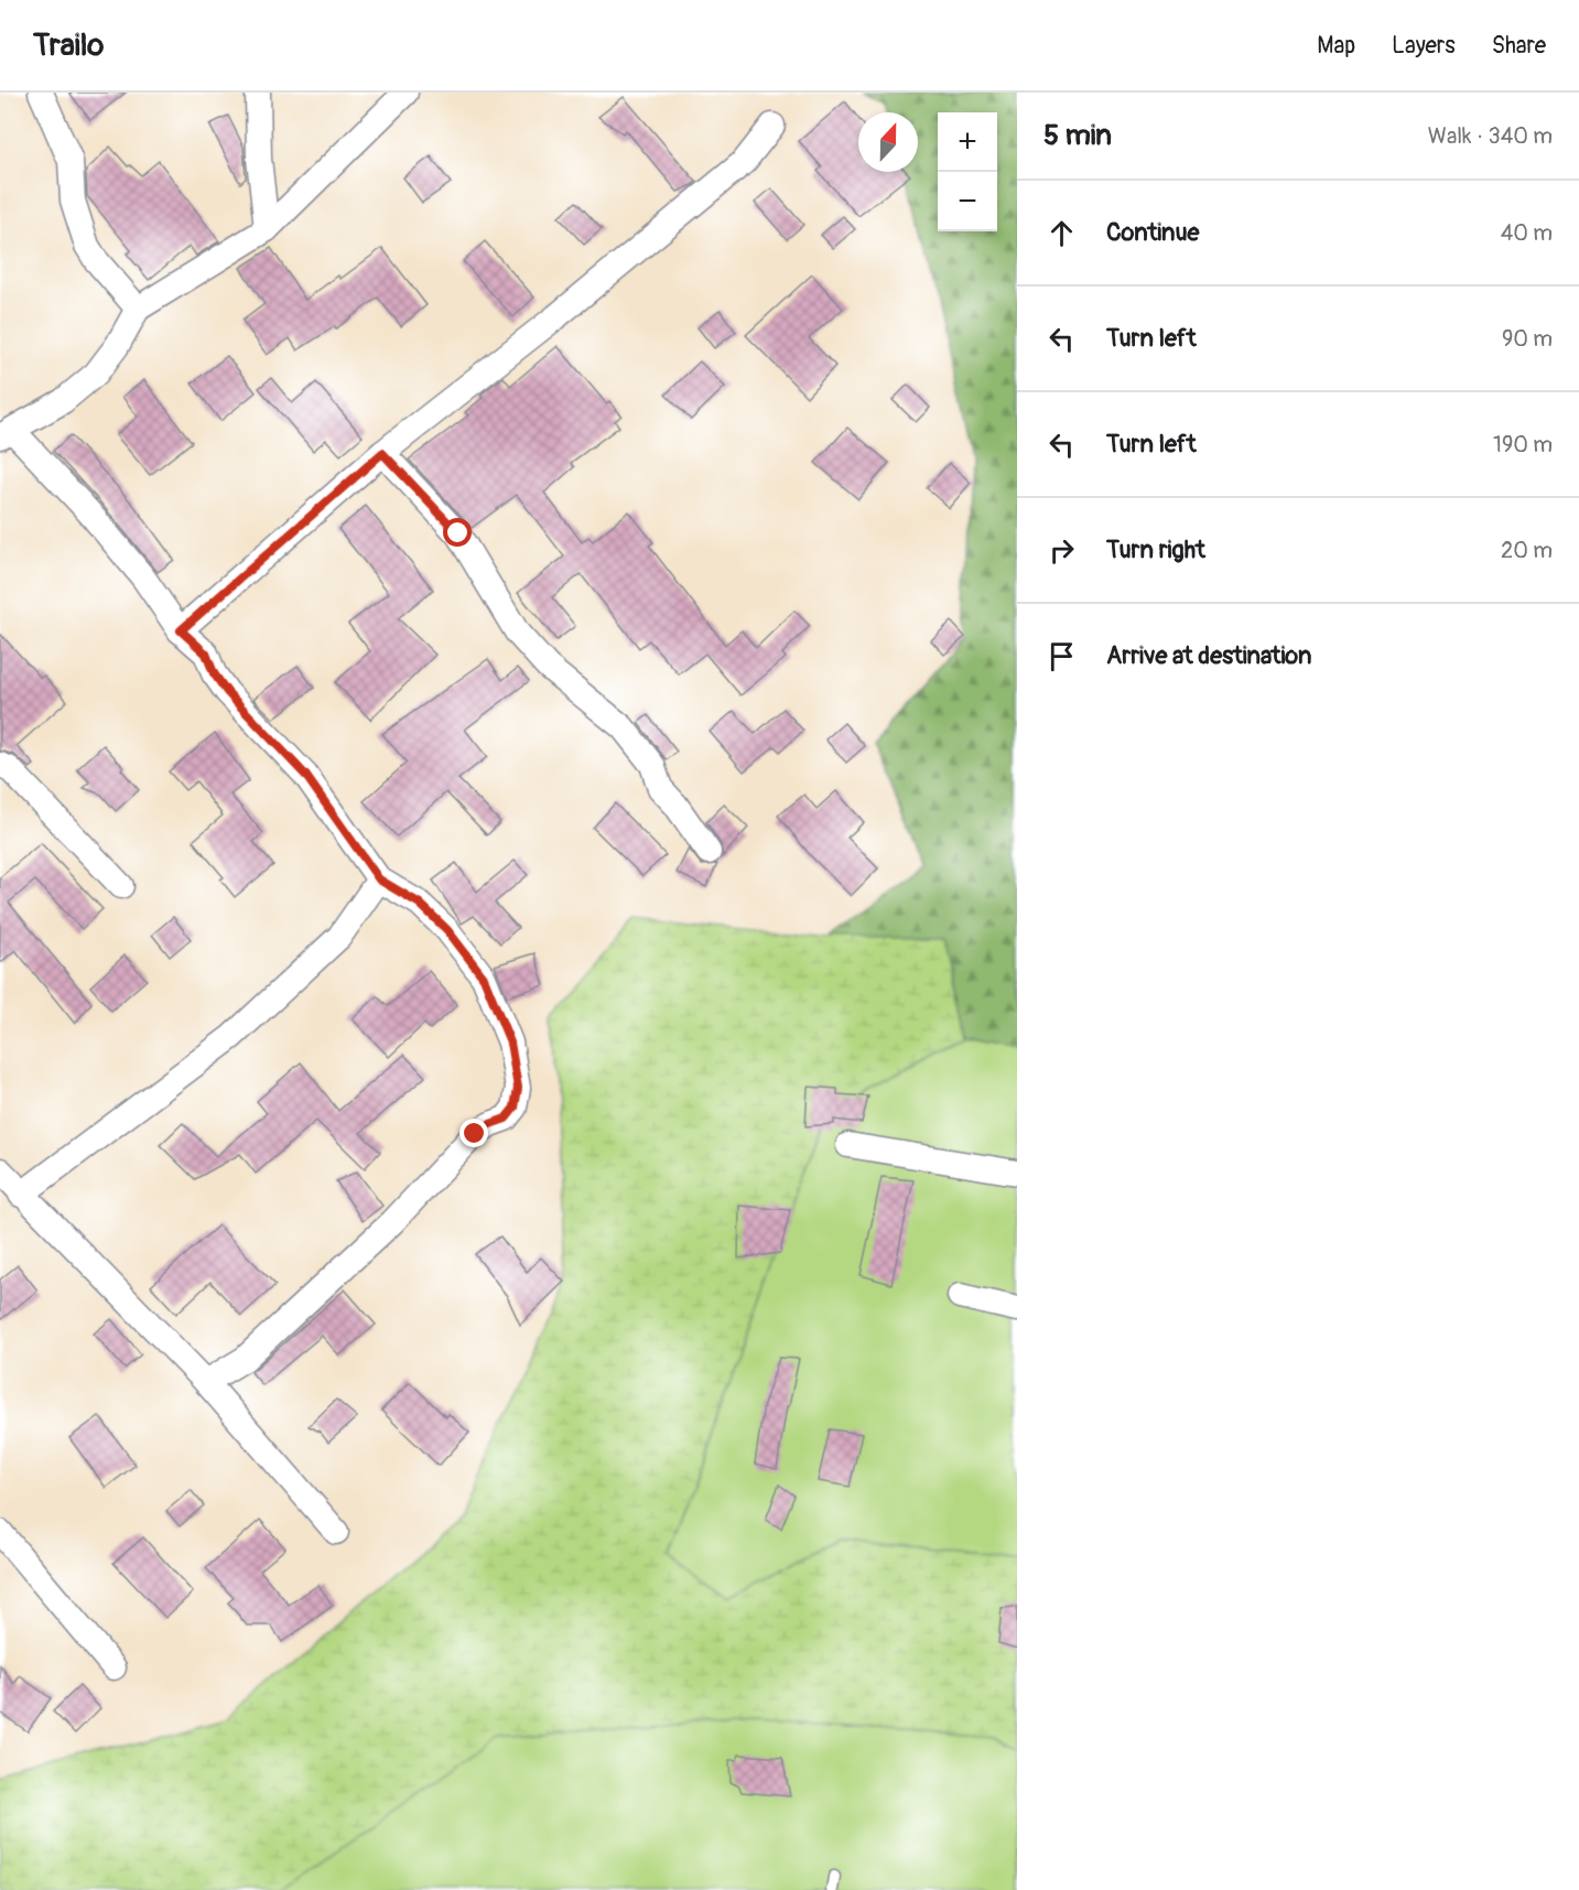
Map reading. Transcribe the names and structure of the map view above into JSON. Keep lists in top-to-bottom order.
{
  "north": "top",
  "page": {
    "header": "Trailo",
    "nav": ["Map", "Layers", "Share"],
    "heading": ["5 min", "Walk · 340 m"],
    "map_buttons": ["+", "−"],
    "list": [
      ["Continue", "40 m"],
      ["Turn left", "90 m"],
      ["Turn left", "190 m"],
      ["Turn right", "20 m"],
      "Arrive at destination"
    ]
  }
}
